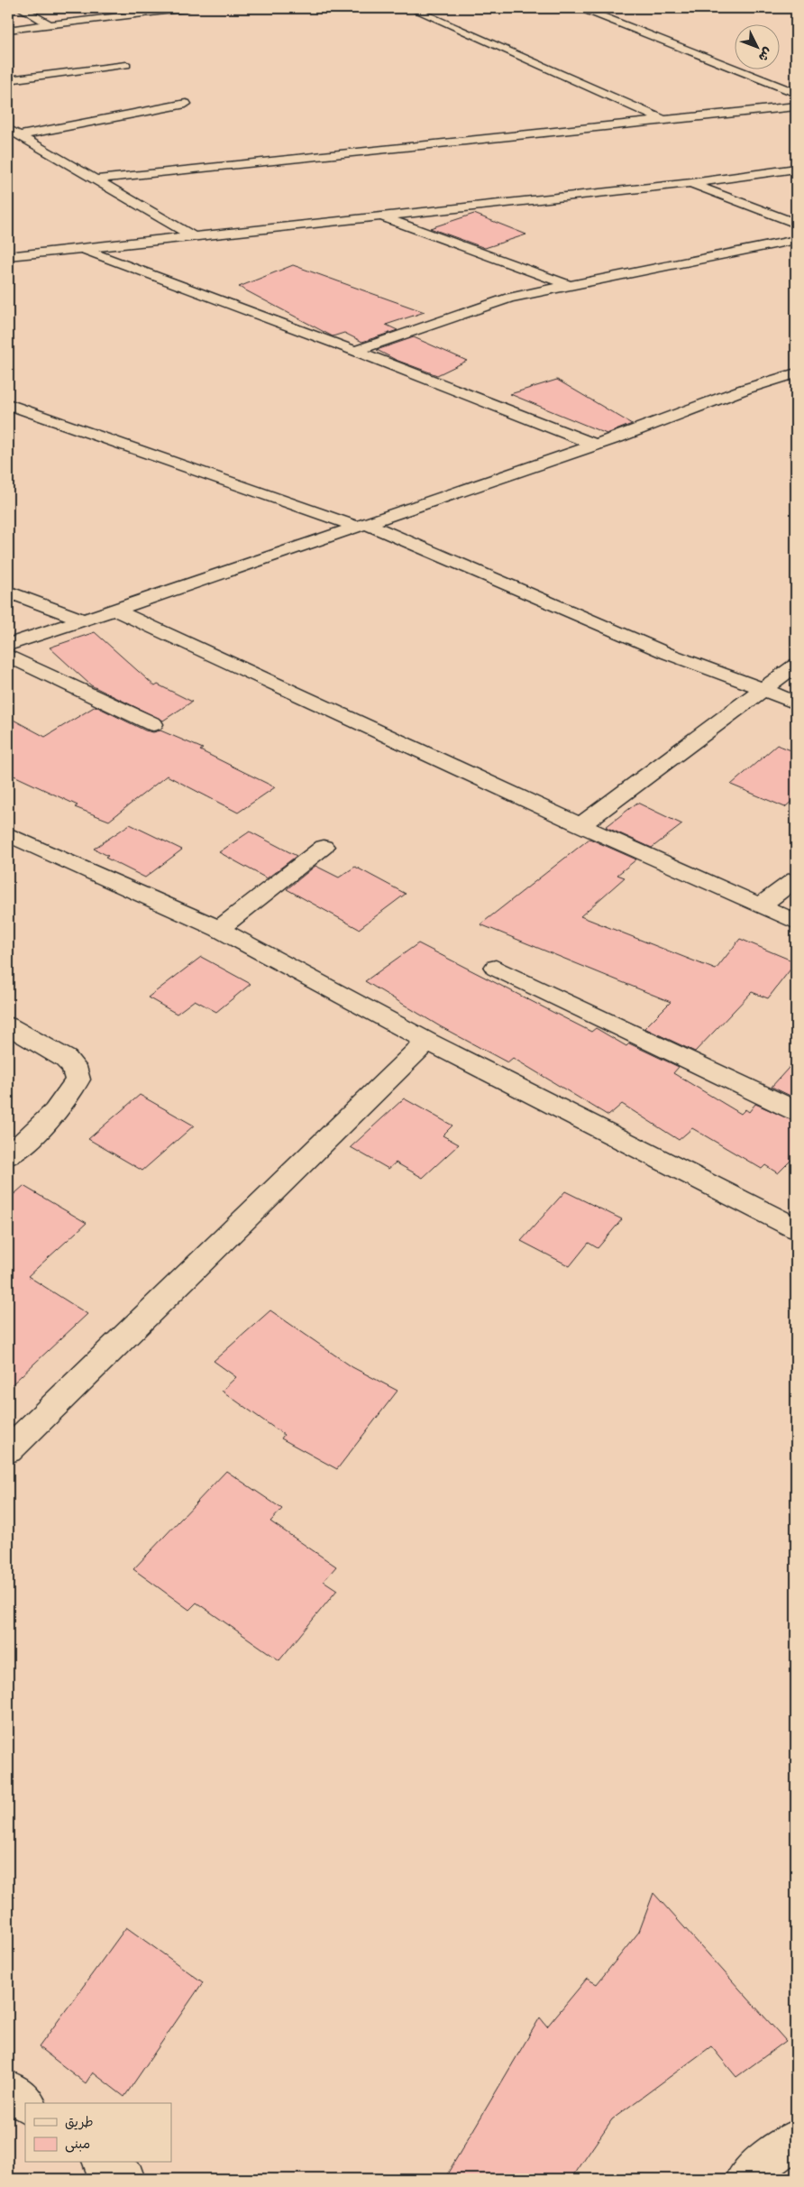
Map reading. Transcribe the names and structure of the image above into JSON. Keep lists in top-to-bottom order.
{
  "legend": ["طريق", "مبنى"],
  "north": "bottom right"
}
